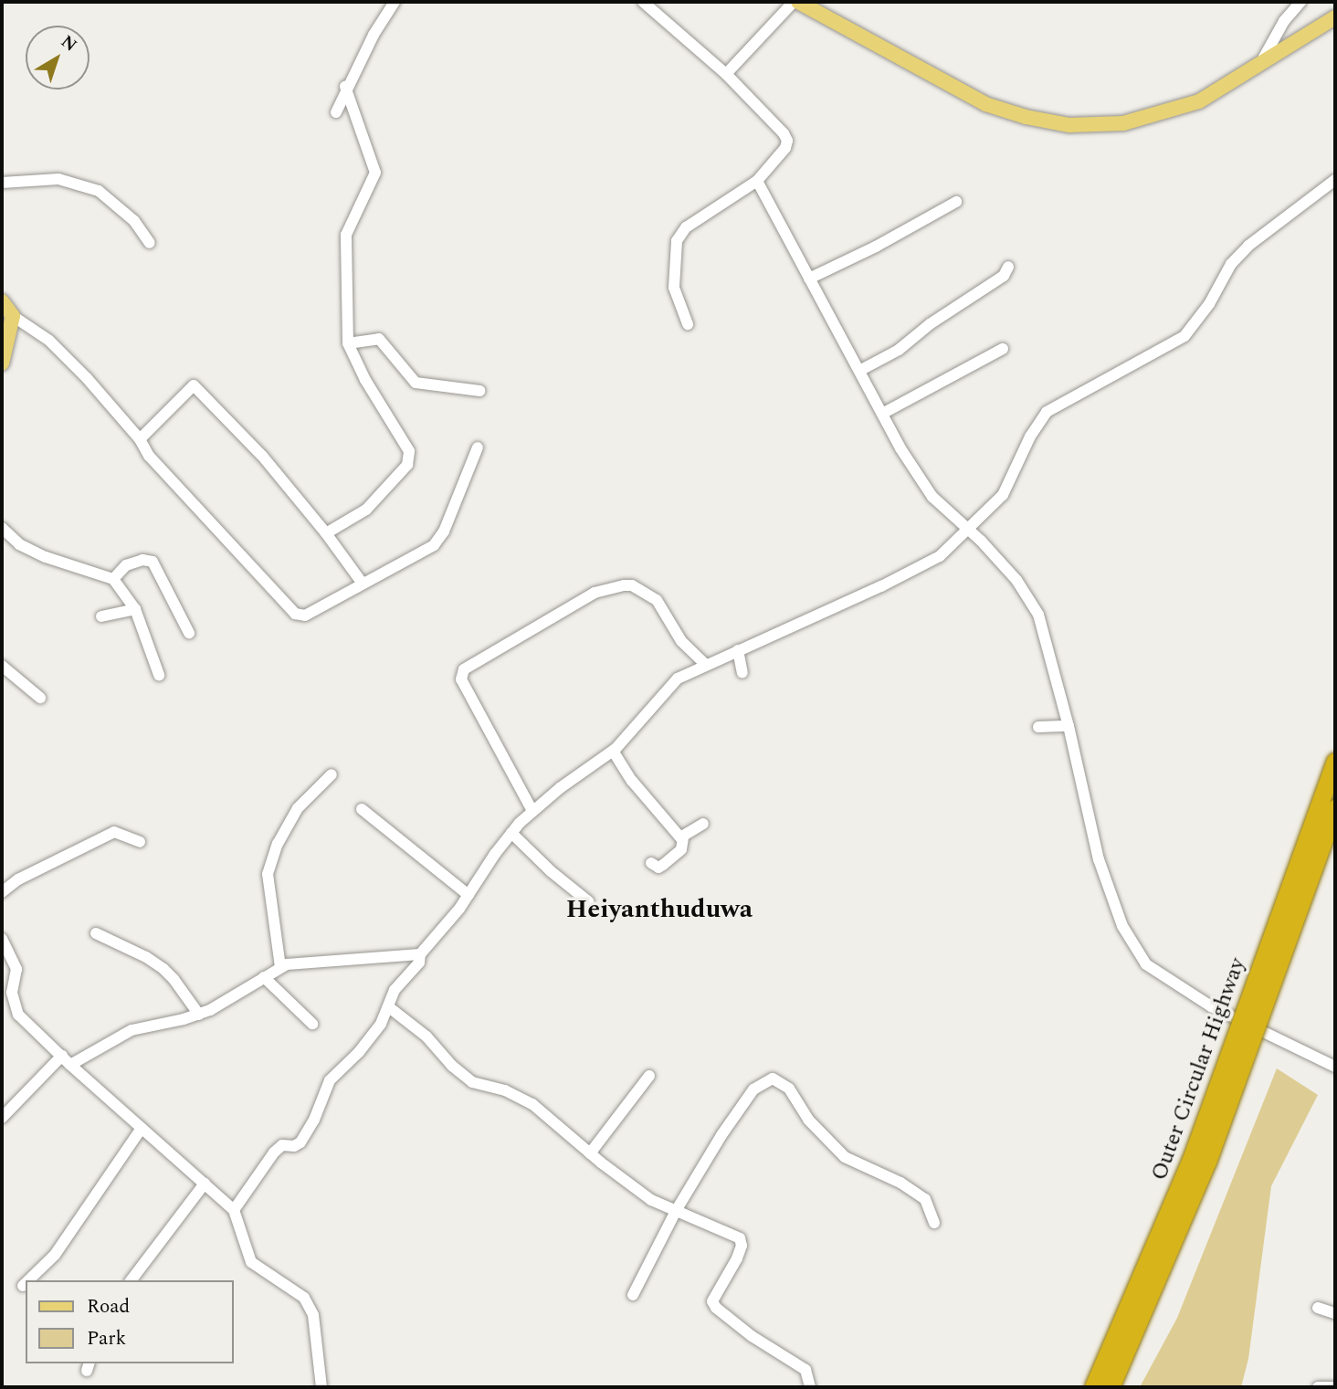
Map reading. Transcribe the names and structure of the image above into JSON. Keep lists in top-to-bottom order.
{
  "streets": {
    "highway": ["Outer Circular Highway"]
  },
  "districts": ["Heiyanthuduwa"],
  "legend": ["Road", "Park"],
  "north": "top right"
}
